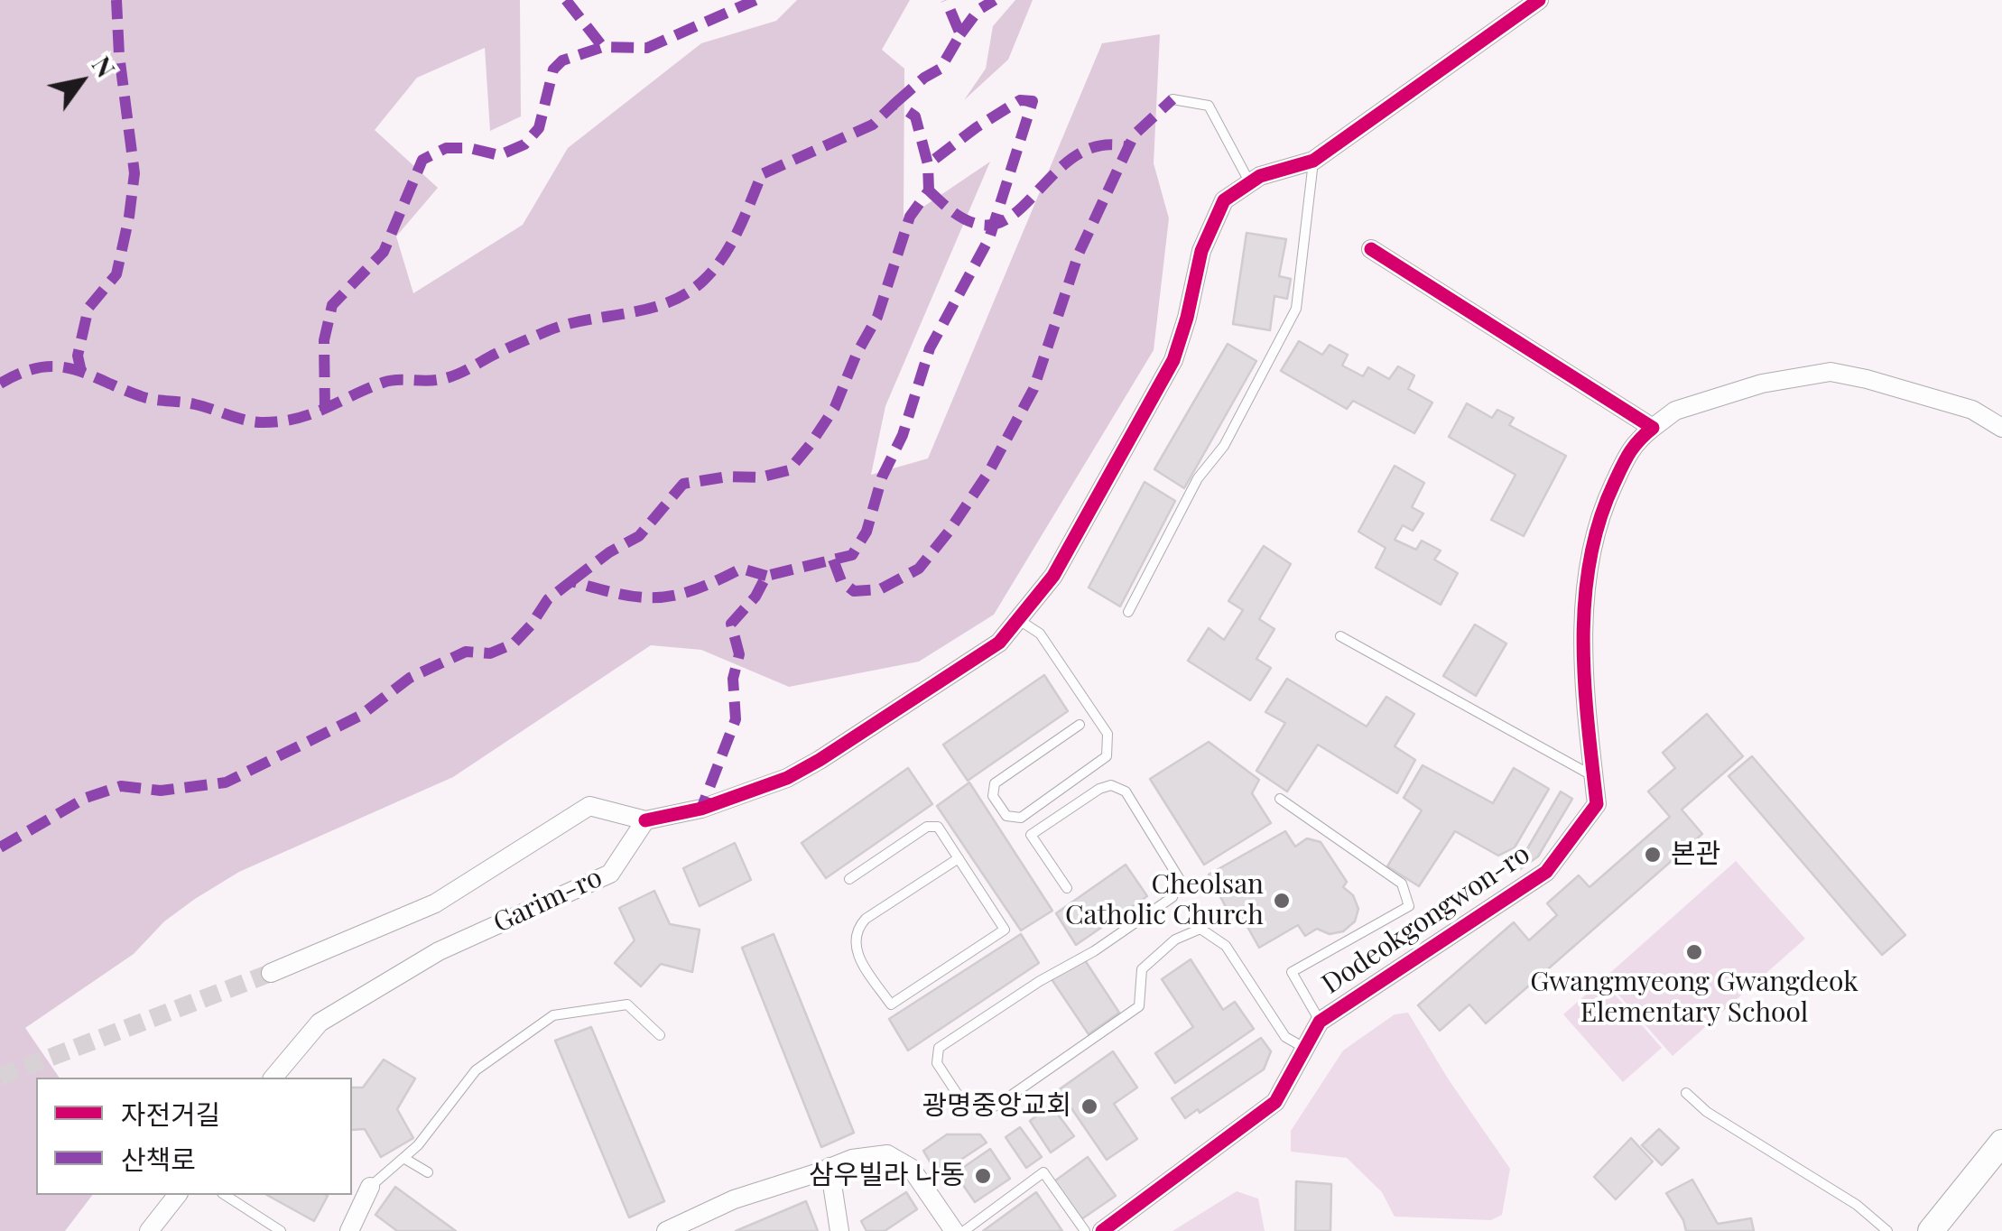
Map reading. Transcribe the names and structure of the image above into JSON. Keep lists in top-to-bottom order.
{
  "streets": {
    "street": ["Garim-ro", "Dodeokgongwon-ro"]
  },
  "places": [
    "본관",
    "Cheolsan Catholic Church",
    "Gwangmyeong Gwangdeok Elementary School",
    "광명중앙교회",
    "삼우빌라 나동"
  ],
  "legend": ["자전거길", "산책로"],
  "north": "top right"
}
